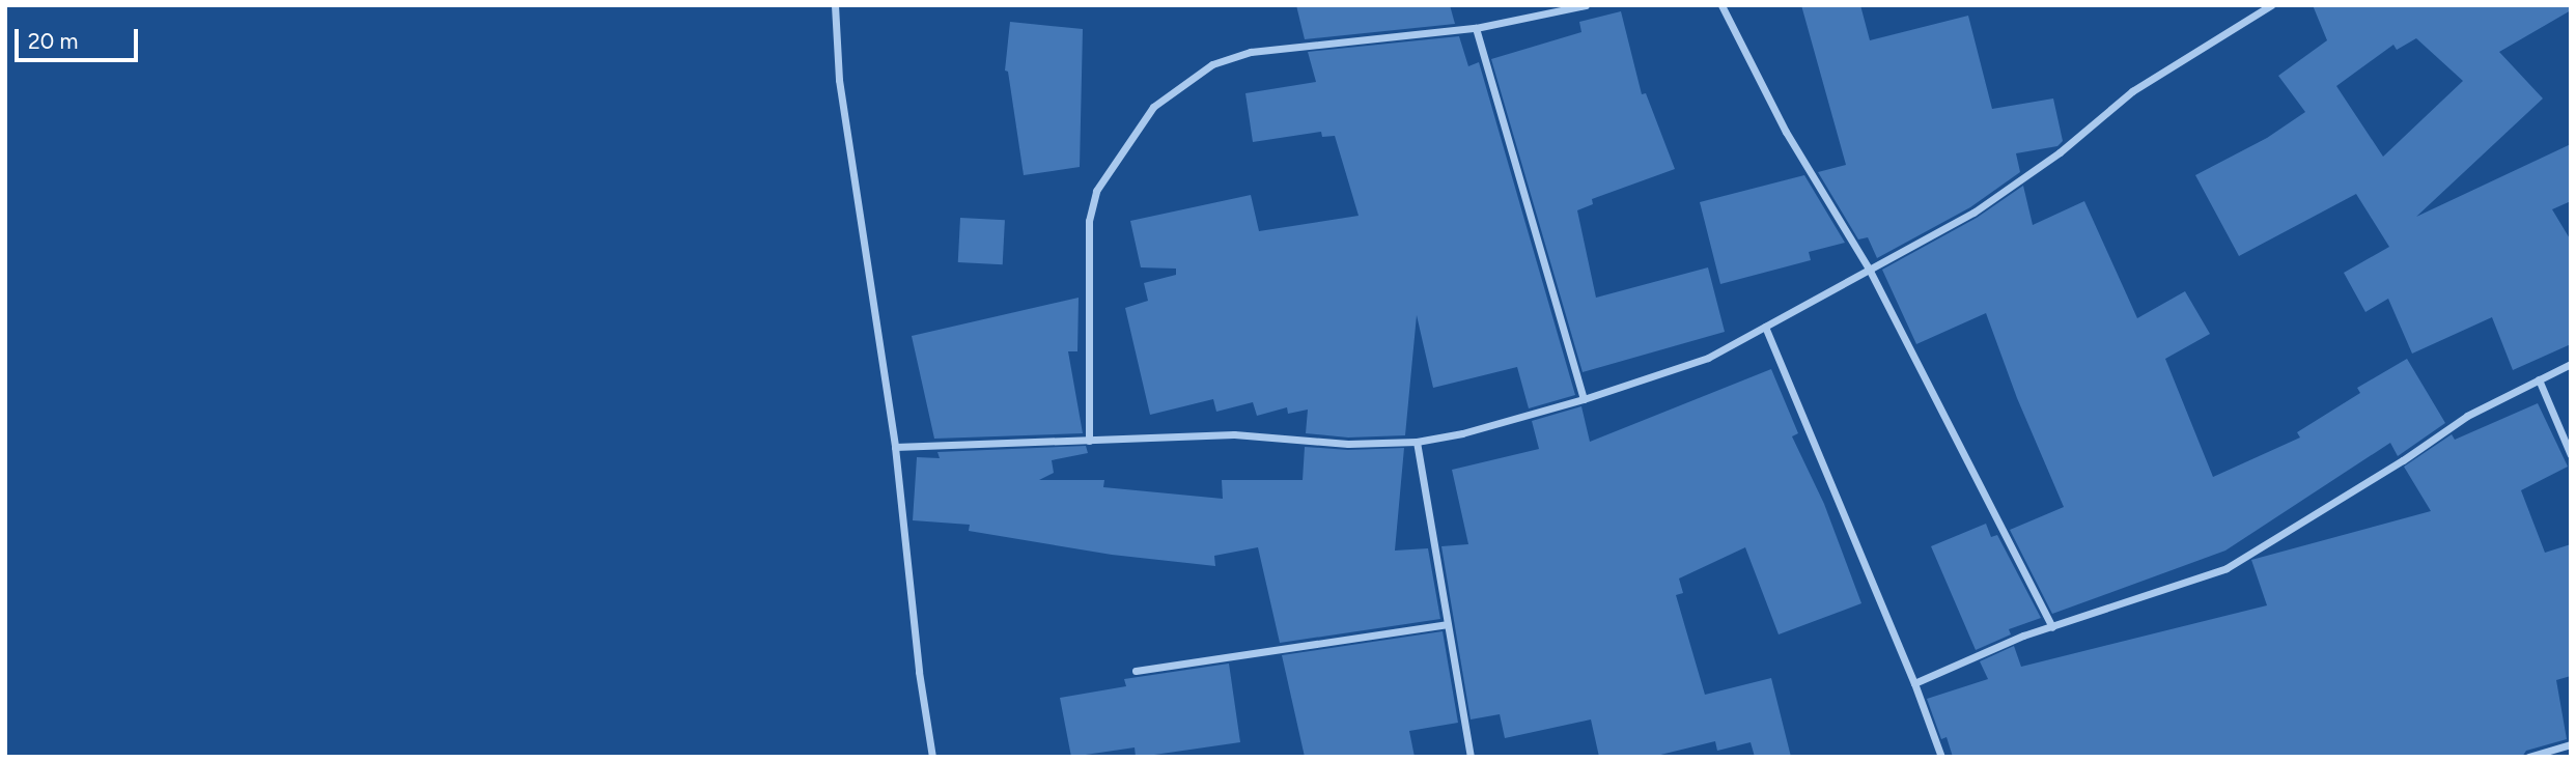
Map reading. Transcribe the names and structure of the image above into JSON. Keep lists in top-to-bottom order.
{
  "scale_bar": "20 m"
}
